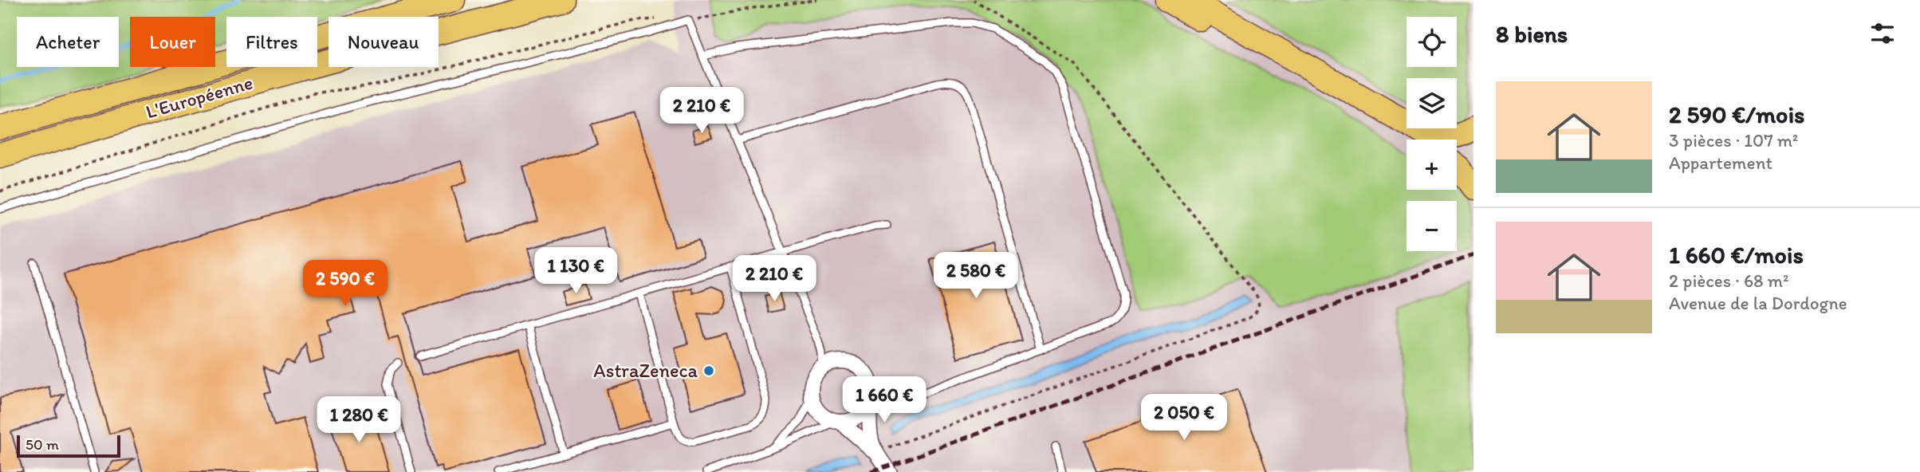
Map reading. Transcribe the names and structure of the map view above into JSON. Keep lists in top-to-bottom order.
{
  "streets": {
    "highway": ["L'Européenne"]
  },
  "places": ["AstraZeneca"],
  "scale_bar": "50 m",
  "page": {
    "heading": "8 biens",
    "map_buttons": ["+", "−"],
    "chip": [
      "Acheter",
      "Louer",
      "Filtres",
      "Nouveau"
    ],
    "list": [
      {
        "name": "2 590 €/mois",
        "note": "3 pièces · 107 m² · Appartement"
      },
      {
        "name": "1 660 €/mois",
        "note": "2 pièces · 68 m² · Avenue de la Dordogne"
      }
    ],
    "price": [
      "2 210 €",
      "1 130 €",
      "2 580 €",
      "2 210 €",
      "2 590 €",
      "1 660 €",
      "2 050 €",
      "1 280 €"
    ],
    "scale": "50 m"
  }
}
